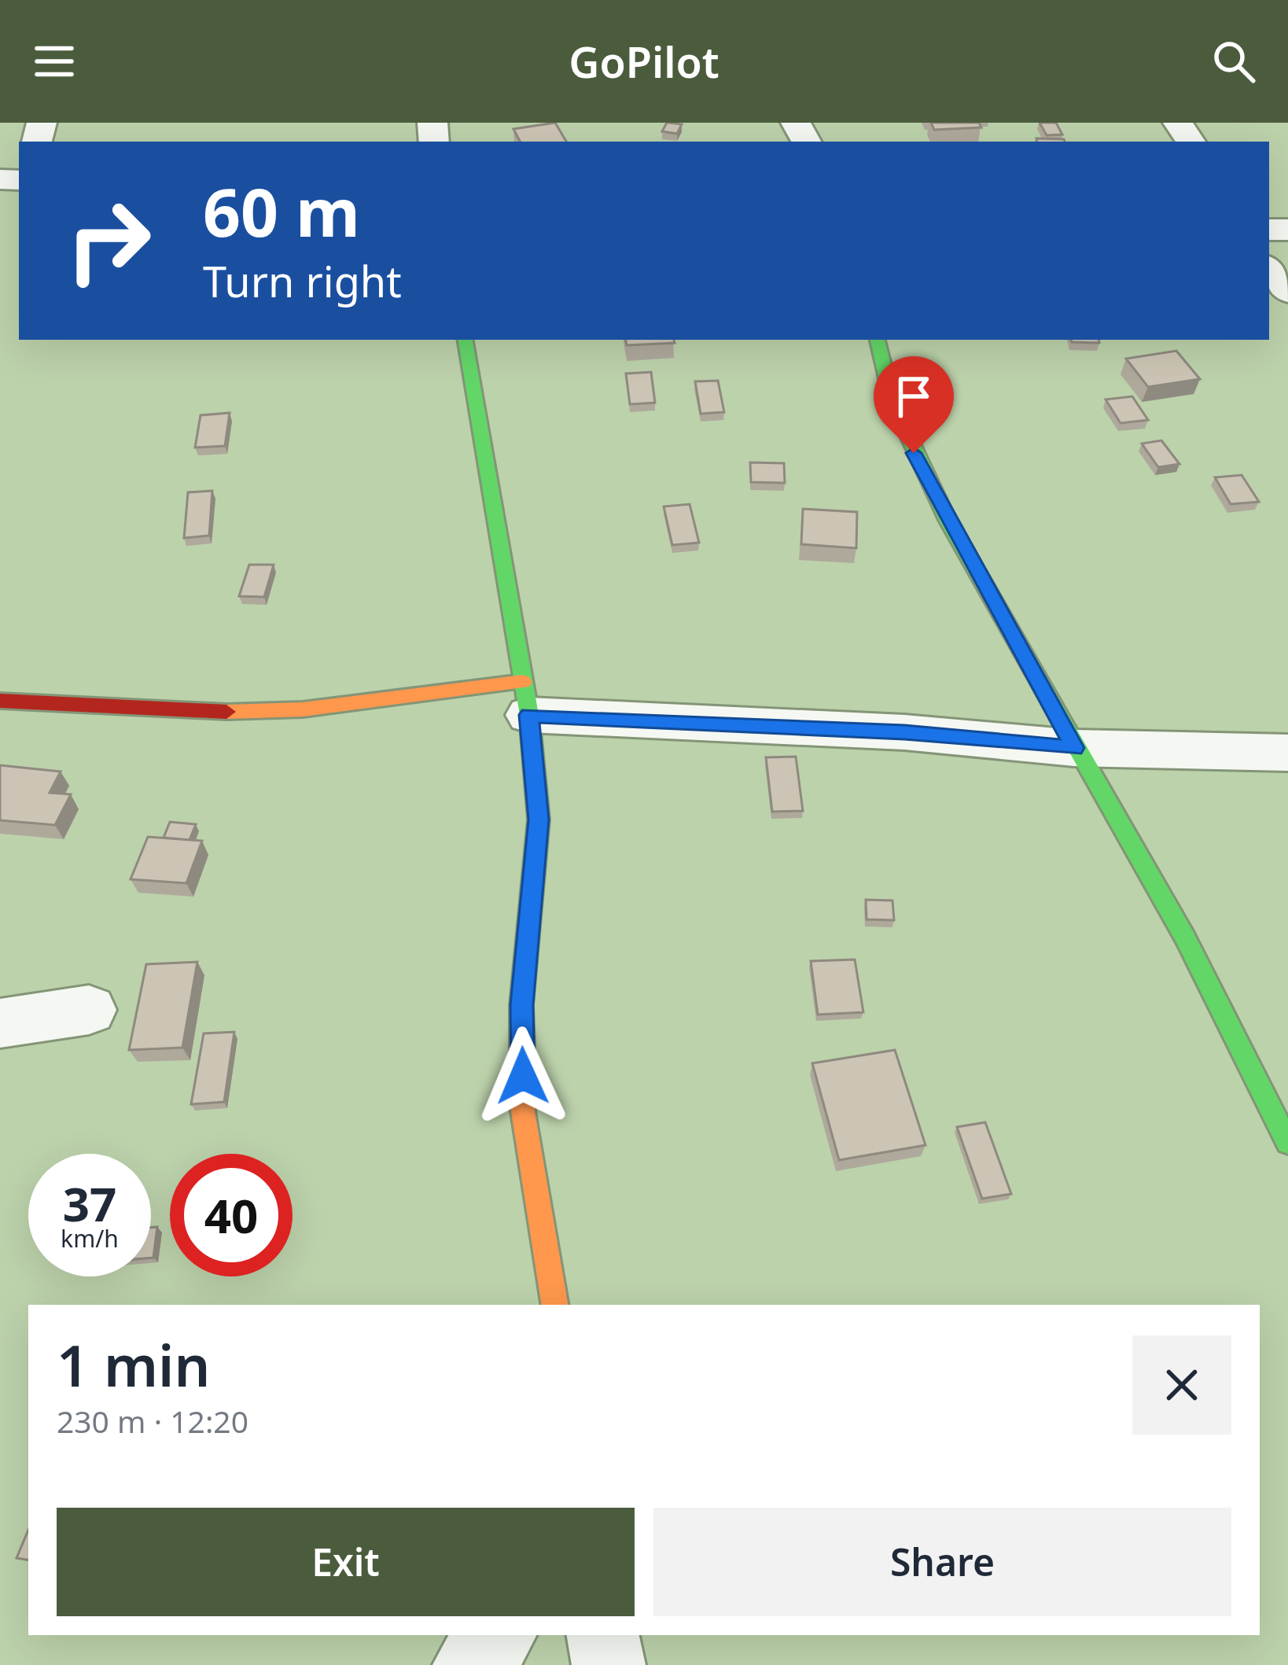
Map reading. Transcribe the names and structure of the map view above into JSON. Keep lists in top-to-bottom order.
{
  "page": {
    "header": "GoPilot",
    "turn": ["60 m", "Turn right"],
    "speed": "37 km/h",
    "limit": "40",
    "heading": ["1 min", "230 m · 12:20"],
    "buttons": ["Exit", "Share"]
  }
}
